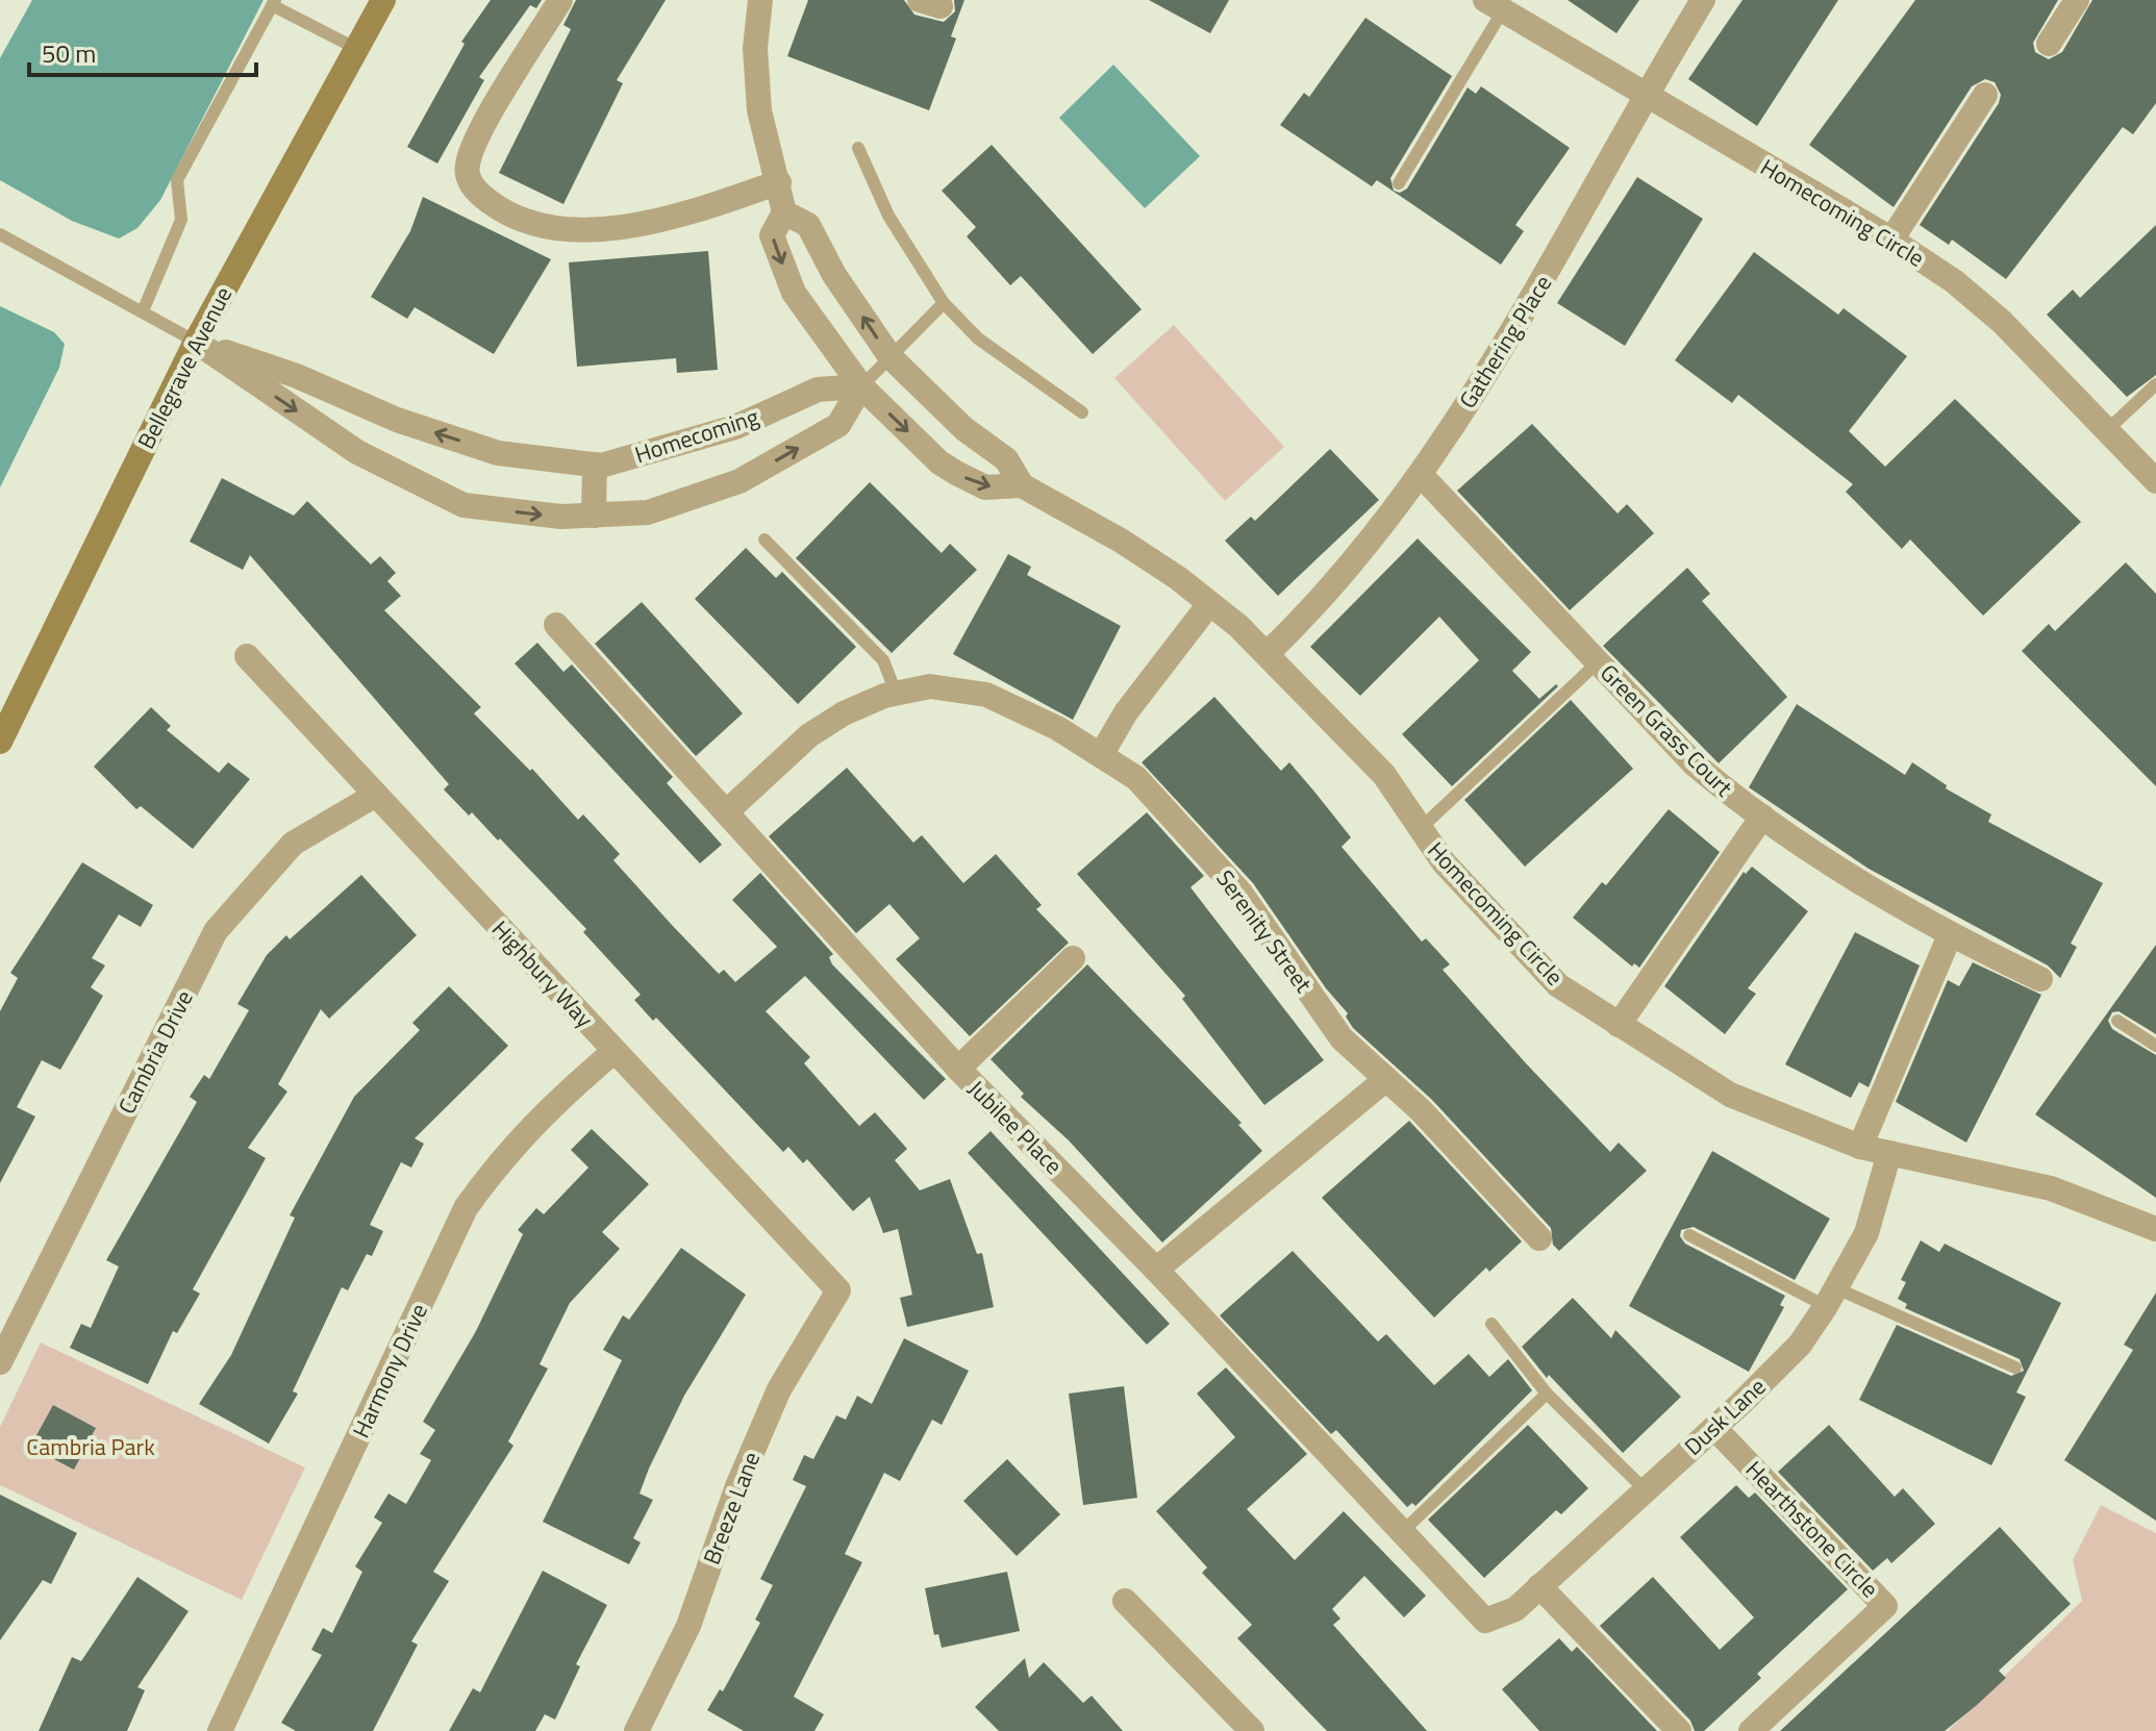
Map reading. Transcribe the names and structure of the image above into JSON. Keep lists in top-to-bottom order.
{
  "streets": {
    "main road": ["Bellegrave Avenue"],
    "street": [
      "Homecoming Circle",
      "Gathering Place",
      "Homecoming",
      "Green Grass Court",
      "Serenity Street",
      "Highbury Way",
      "Cambria Drive",
      "Jubilee Place",
      "Harmony Drive",
      "Dusk Lane",
      "Breeze Lane",
      "Hearthstone Circle"
    ]
  },
  "crossings": [
    ["Homecoming Circle", "Gathering Place"],
    ["Homecoming Circle", "Homecoming"],
    ["Homecoming Circle", "Dusk Lane"],
    ["Gathering Place", "Green Grass Court"],
    ["Bellegrave Avenue", "Homecoming"],
    ["Serenity Street", "Jubilee Place"],
    ["Highbury Way", "Cambria Drive"],
    ["Highbury Way", "Harmony Drive"],
    ["Highbury Way", "Breeze Lane"],
    ["Jubilee Place", "Dusk Lane"],
    ["Dusk Lane", "Hearthstone Circle"]
  ],
  "parks": ["Cambria Park"],
  "scale_bar": "50 m"
}
